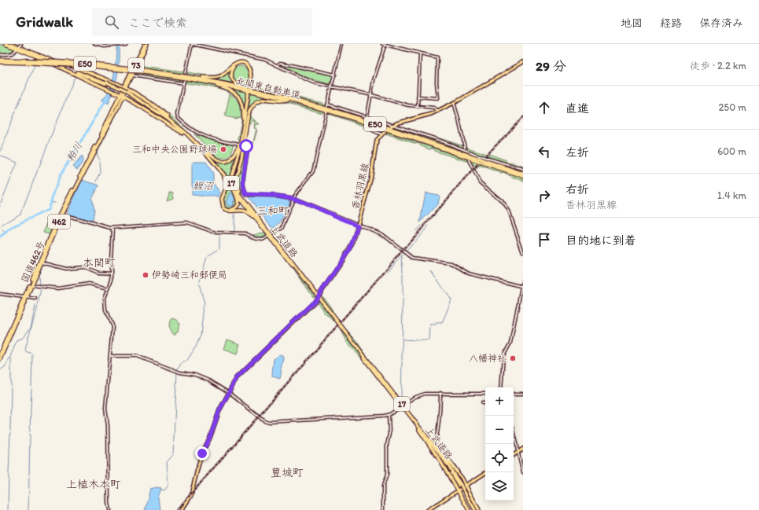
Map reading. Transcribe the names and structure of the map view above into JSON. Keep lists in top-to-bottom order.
{
  "streets": {
    "highway": [
      "E50",
      "北関東自動車道",
      "17",
      "462",
      "上武道路",
      "国道462号"
    ],
    "main road": ["73", "香林羽黒線"]
  },
  "crossings": [
    ["73", "国道462号"]
  ],
  "districts": [
    "三和町",
    "本関町",
    "豊城町",
    "上植木本町"
  ],
  "water": ["粕川", "鯉沼"],
  "places": ["三和中央公園野球場", "伊勢崎三和郵便局", "八幡神社"],
  "page": {
    "header": "Gridwalk",
    "search": "ここで検索",
    "nav": ["地図", "経路", "保存済み"],
    "heading": ["29 分", "徒歩 · 2.2 km"],
    "list": [
      ["直進", "250 m"],
      ["左折", "600 m"],
      ["右折", "香林羽黒線", "1.4 km"],
      "目的地に到着"
    ],
    "map_buttons": ["+", "−"]
  }
}
